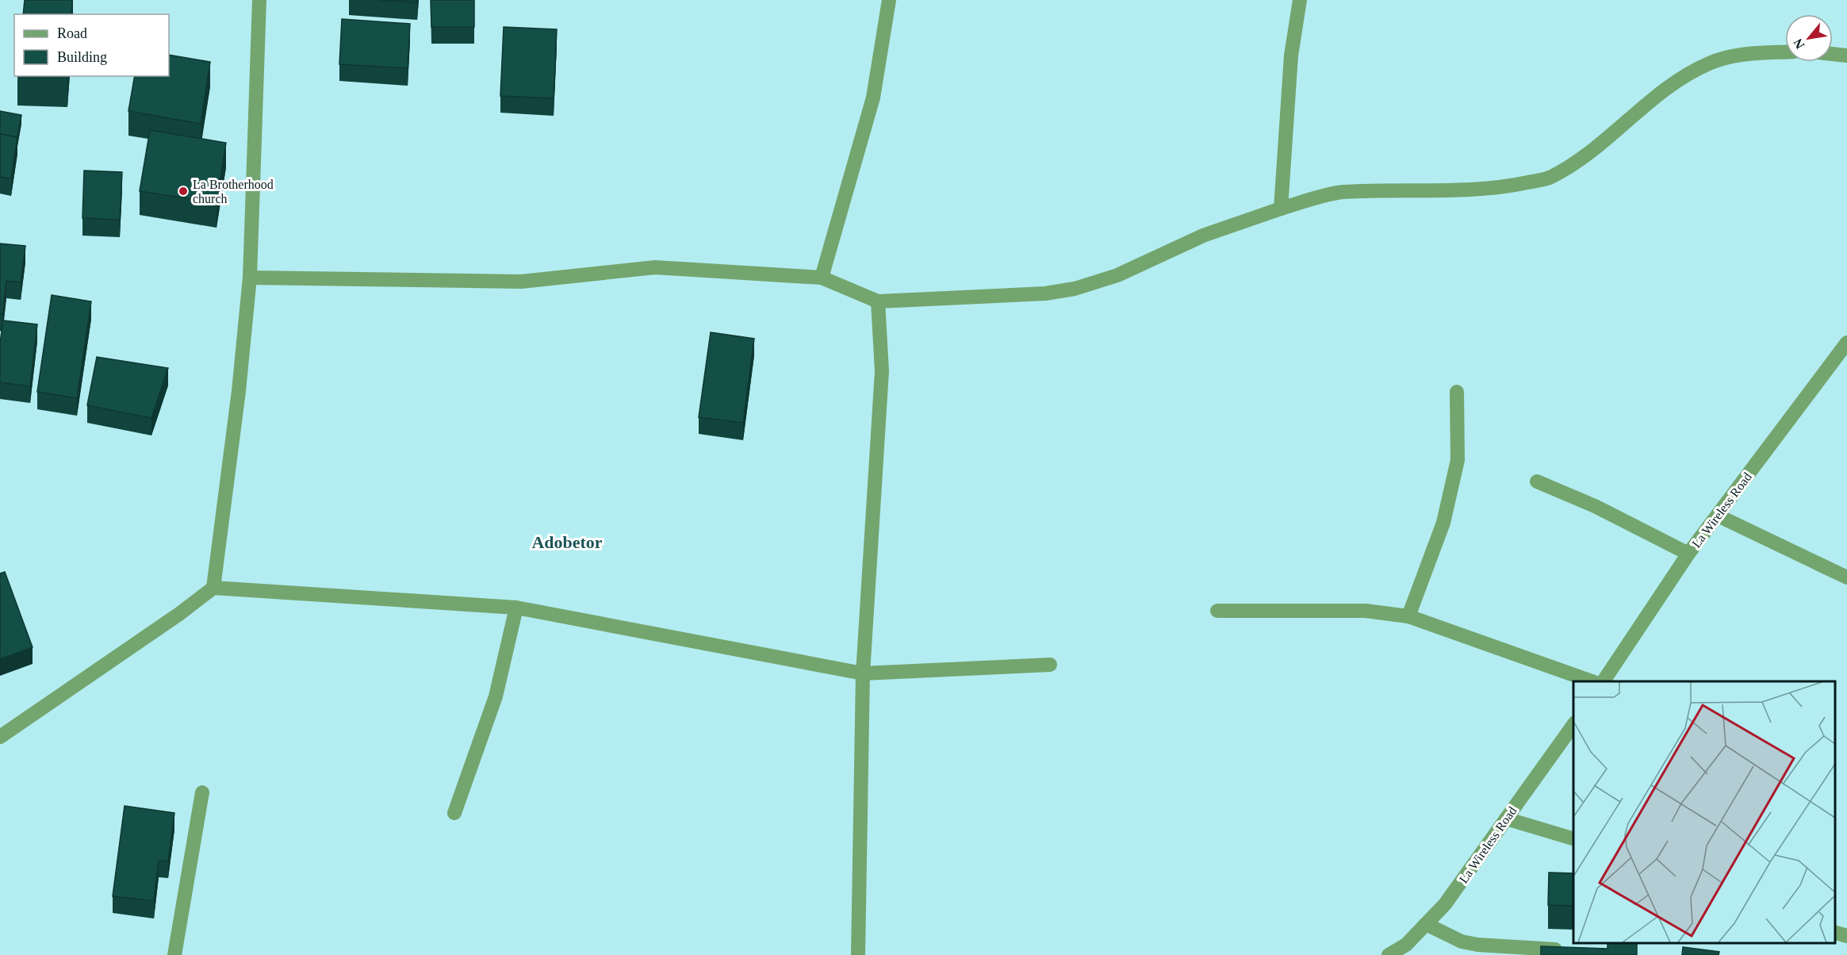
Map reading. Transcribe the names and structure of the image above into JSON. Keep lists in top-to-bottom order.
{
  "streets": {
    "street": ["La Wireless Road"]
  },
  "districts": ["Adobetor"],
  "places": ["La Brotherhood church"],
  "legend": ["Road", "Building"],
  "north": "bottom left"
}
